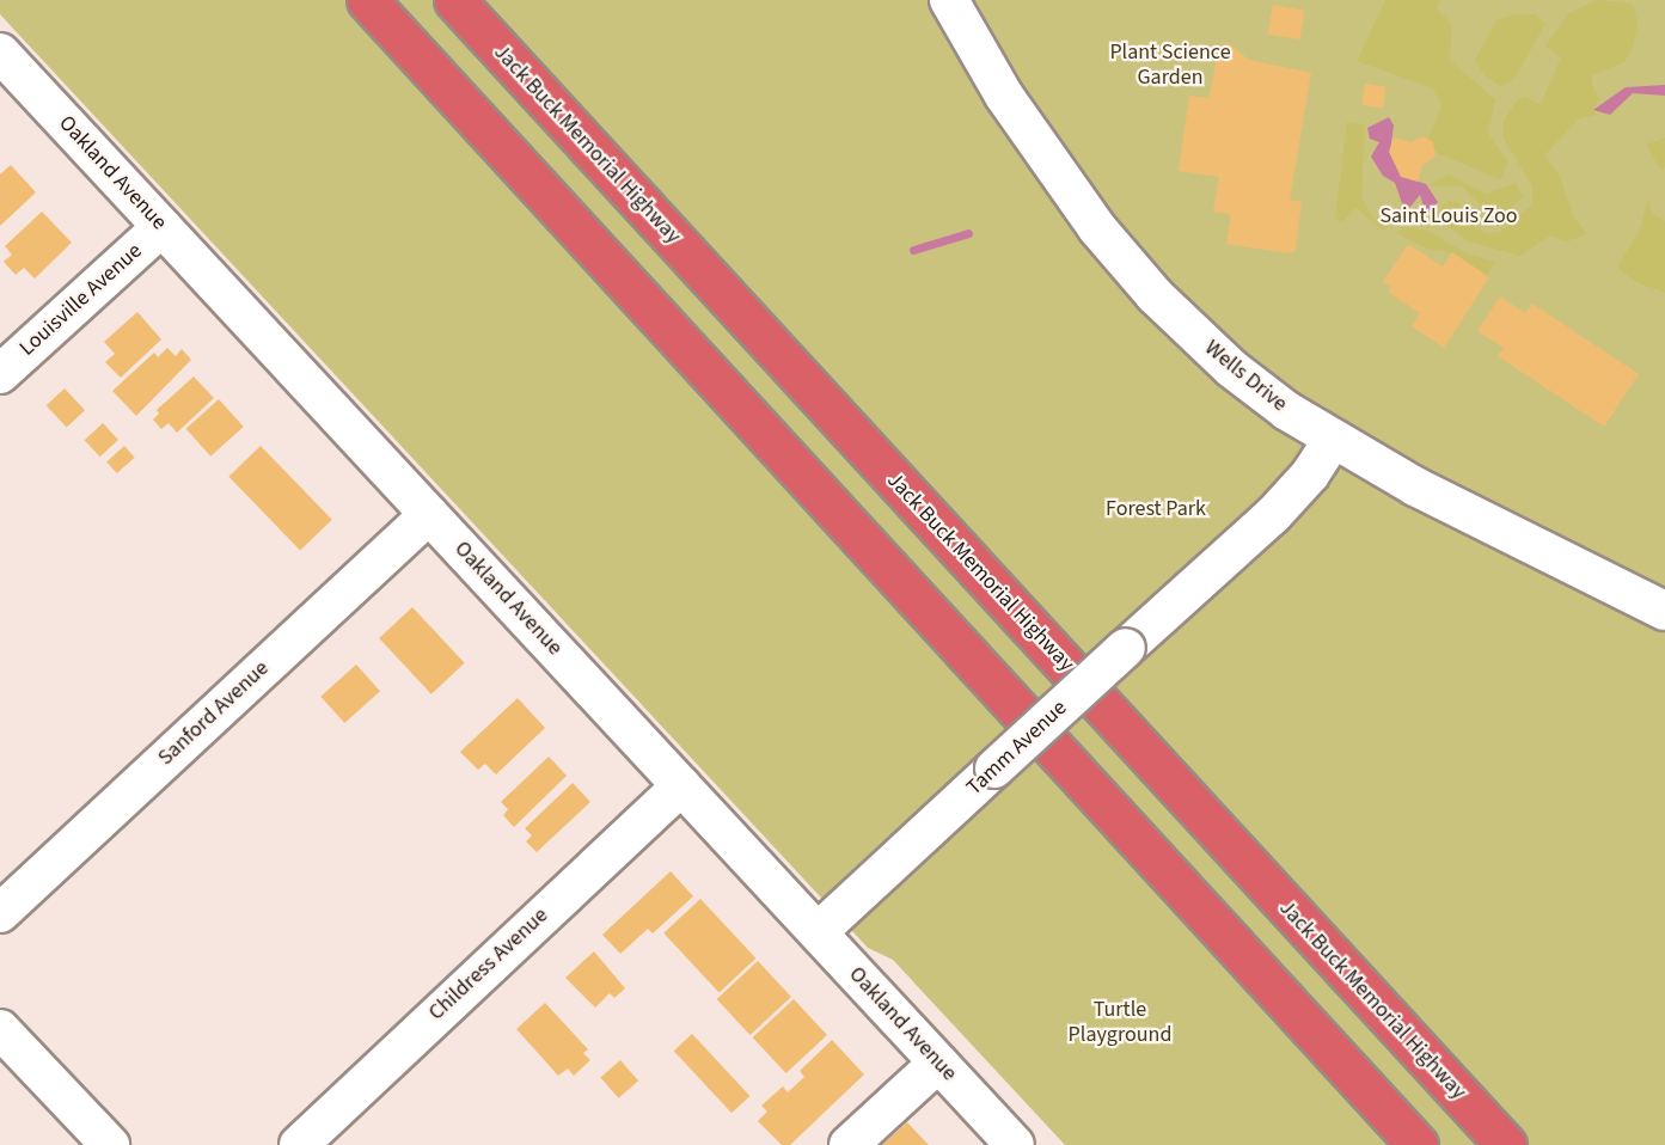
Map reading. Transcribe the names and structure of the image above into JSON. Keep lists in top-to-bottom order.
{
  "streets": {
    "highway": ["Jack Buck Memorial Highway"],
    "street": [
      "Oakland Avenue",
      "Louisville Avenue",
      "Wells Drive",
      "Sanford Avenue",
      "Tamm Avenue",
      "Childress Avenue"
    ]
  },
  "crossings": [
    ["Oakland Avenue", "Louisville Avenue"],
    ["Oakland Avenue", "Sanford Avenue"],
    ["Oakland Avenue", "Tamm Avenue"],
    ["Oakland Avenue", "Childress Avenue"],
    ["Wells Drive", "Tamm Avenue"]
  ],
  "parks": [
    "Plant Science Garden",
    "Saint Louis Zoo",
    "Forest Park",
    "Turtle Playground"
  ]
}
